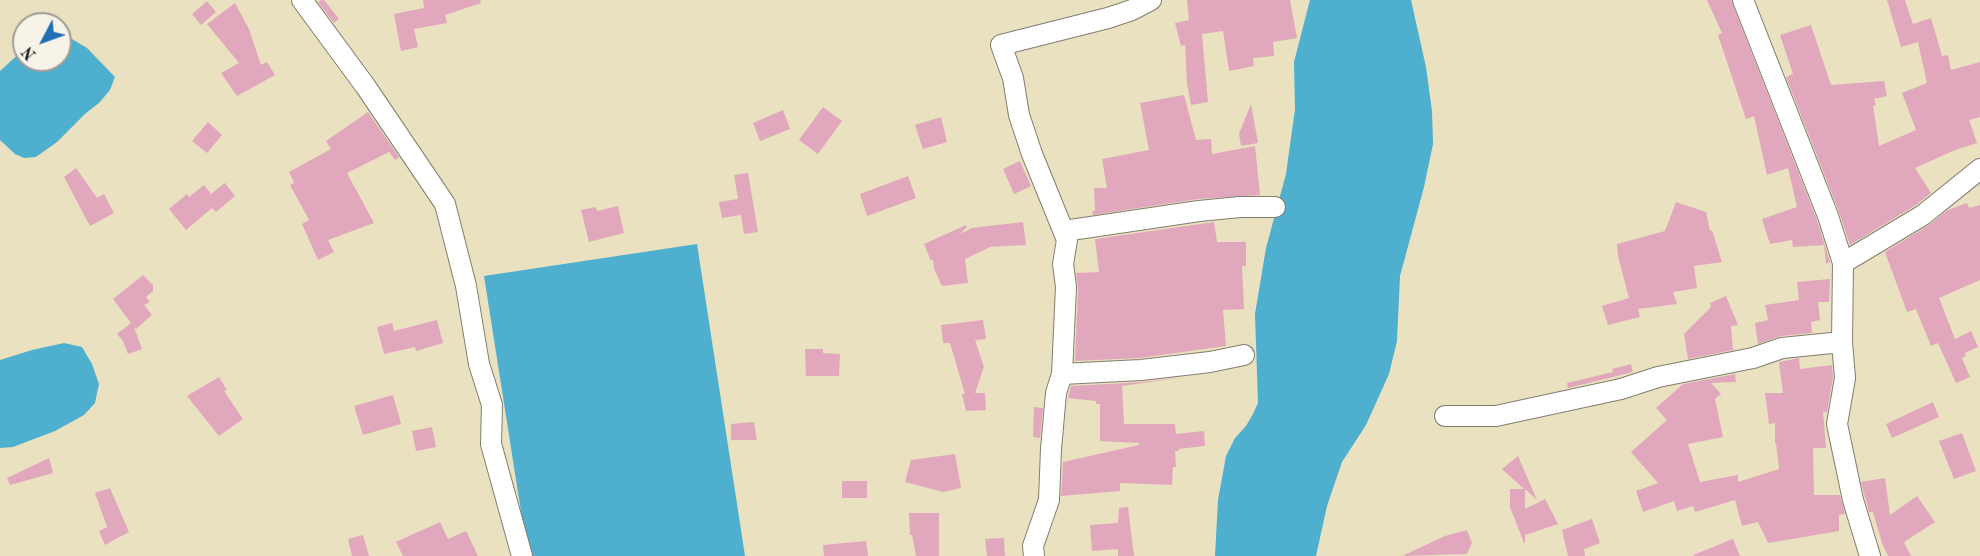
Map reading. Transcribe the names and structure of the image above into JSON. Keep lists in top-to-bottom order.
{
  "north": "bottom left"
}
